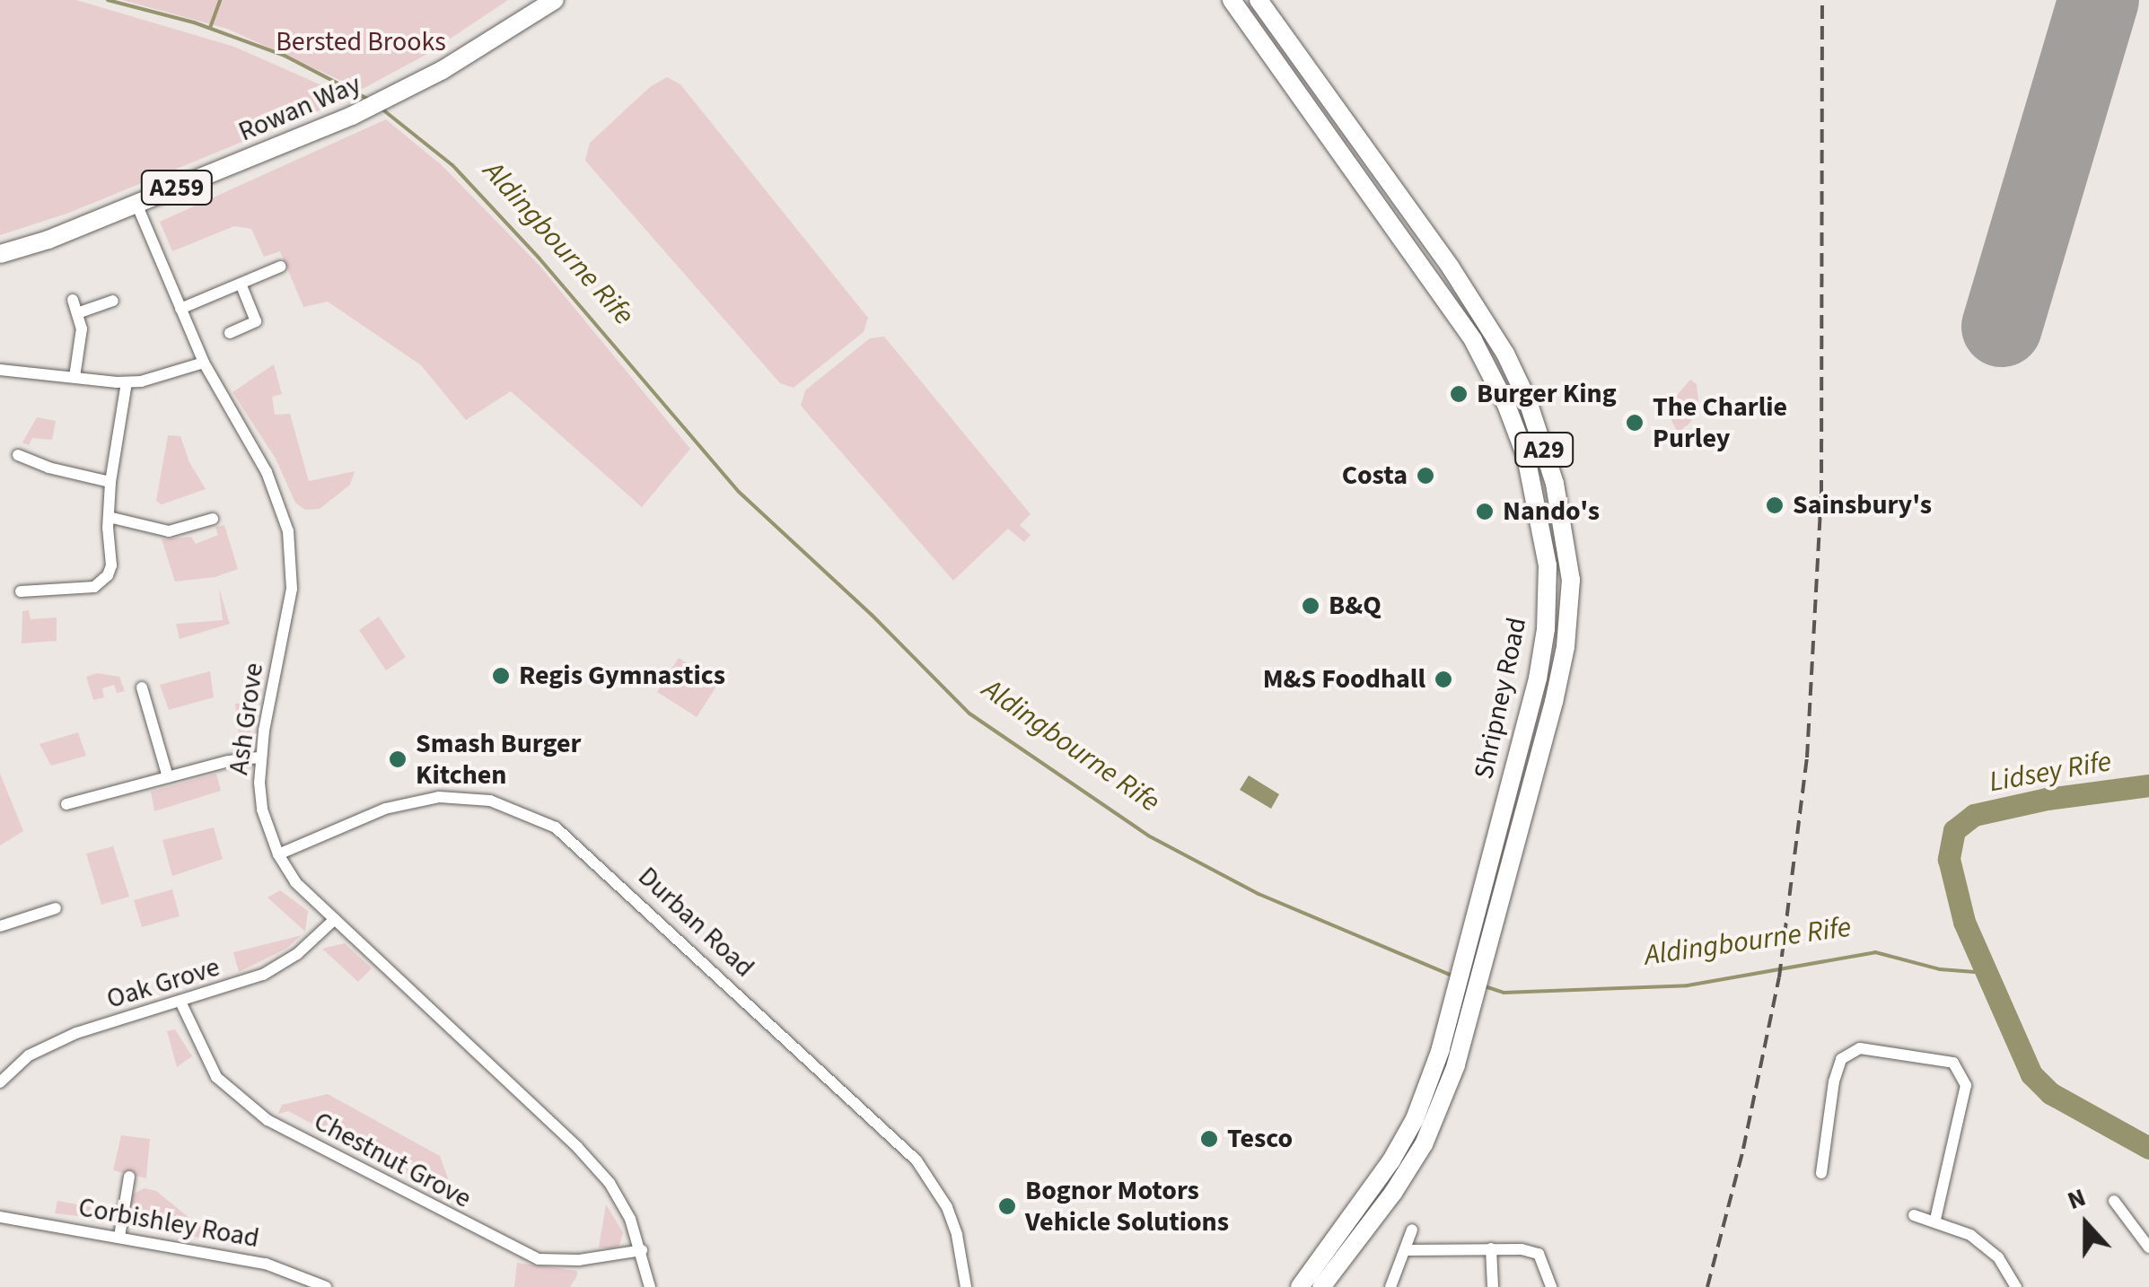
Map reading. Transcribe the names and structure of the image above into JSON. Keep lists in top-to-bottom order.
{
  "streets": {
    "main road": [
      "Rowan Way",
      "A259",
      "A29",
      "Shripney Road"
    ],
    "street": [
      "Ash Grove",
      "Durban Road",
      "Oak Grove",
      "Chestnut Grove",
      "Corbishley Road"
    ]
  },
  "crossings": [
    ["Rowan Way", "Ash Grove"],
    ["Ash Grove", "Durban Road"],
    ["Ash Grove", "Oak Grove"],
    ["Ash Grove", "Chestnut Grove"],
    ["Oak Grove", "Chestnut Grove"]
  ],
  "water": ["Aldingbourne Rife", "Lidsey Rife"],
  "parks": ["Bersted Brooks"],
  "places": [
    "Burger King",
    "The Charlie Purley",
    "Costa",
    "Sainsbury's",
    "Nando's",
    "B&Q",
    "Regis Gymnastics",
    "M&S Foodhall",
    "Smash Burger Kitchen",
    "Tesco",
    "Bognor Motors Vehicle Solutions"
  ],
  "north": "top"
}
